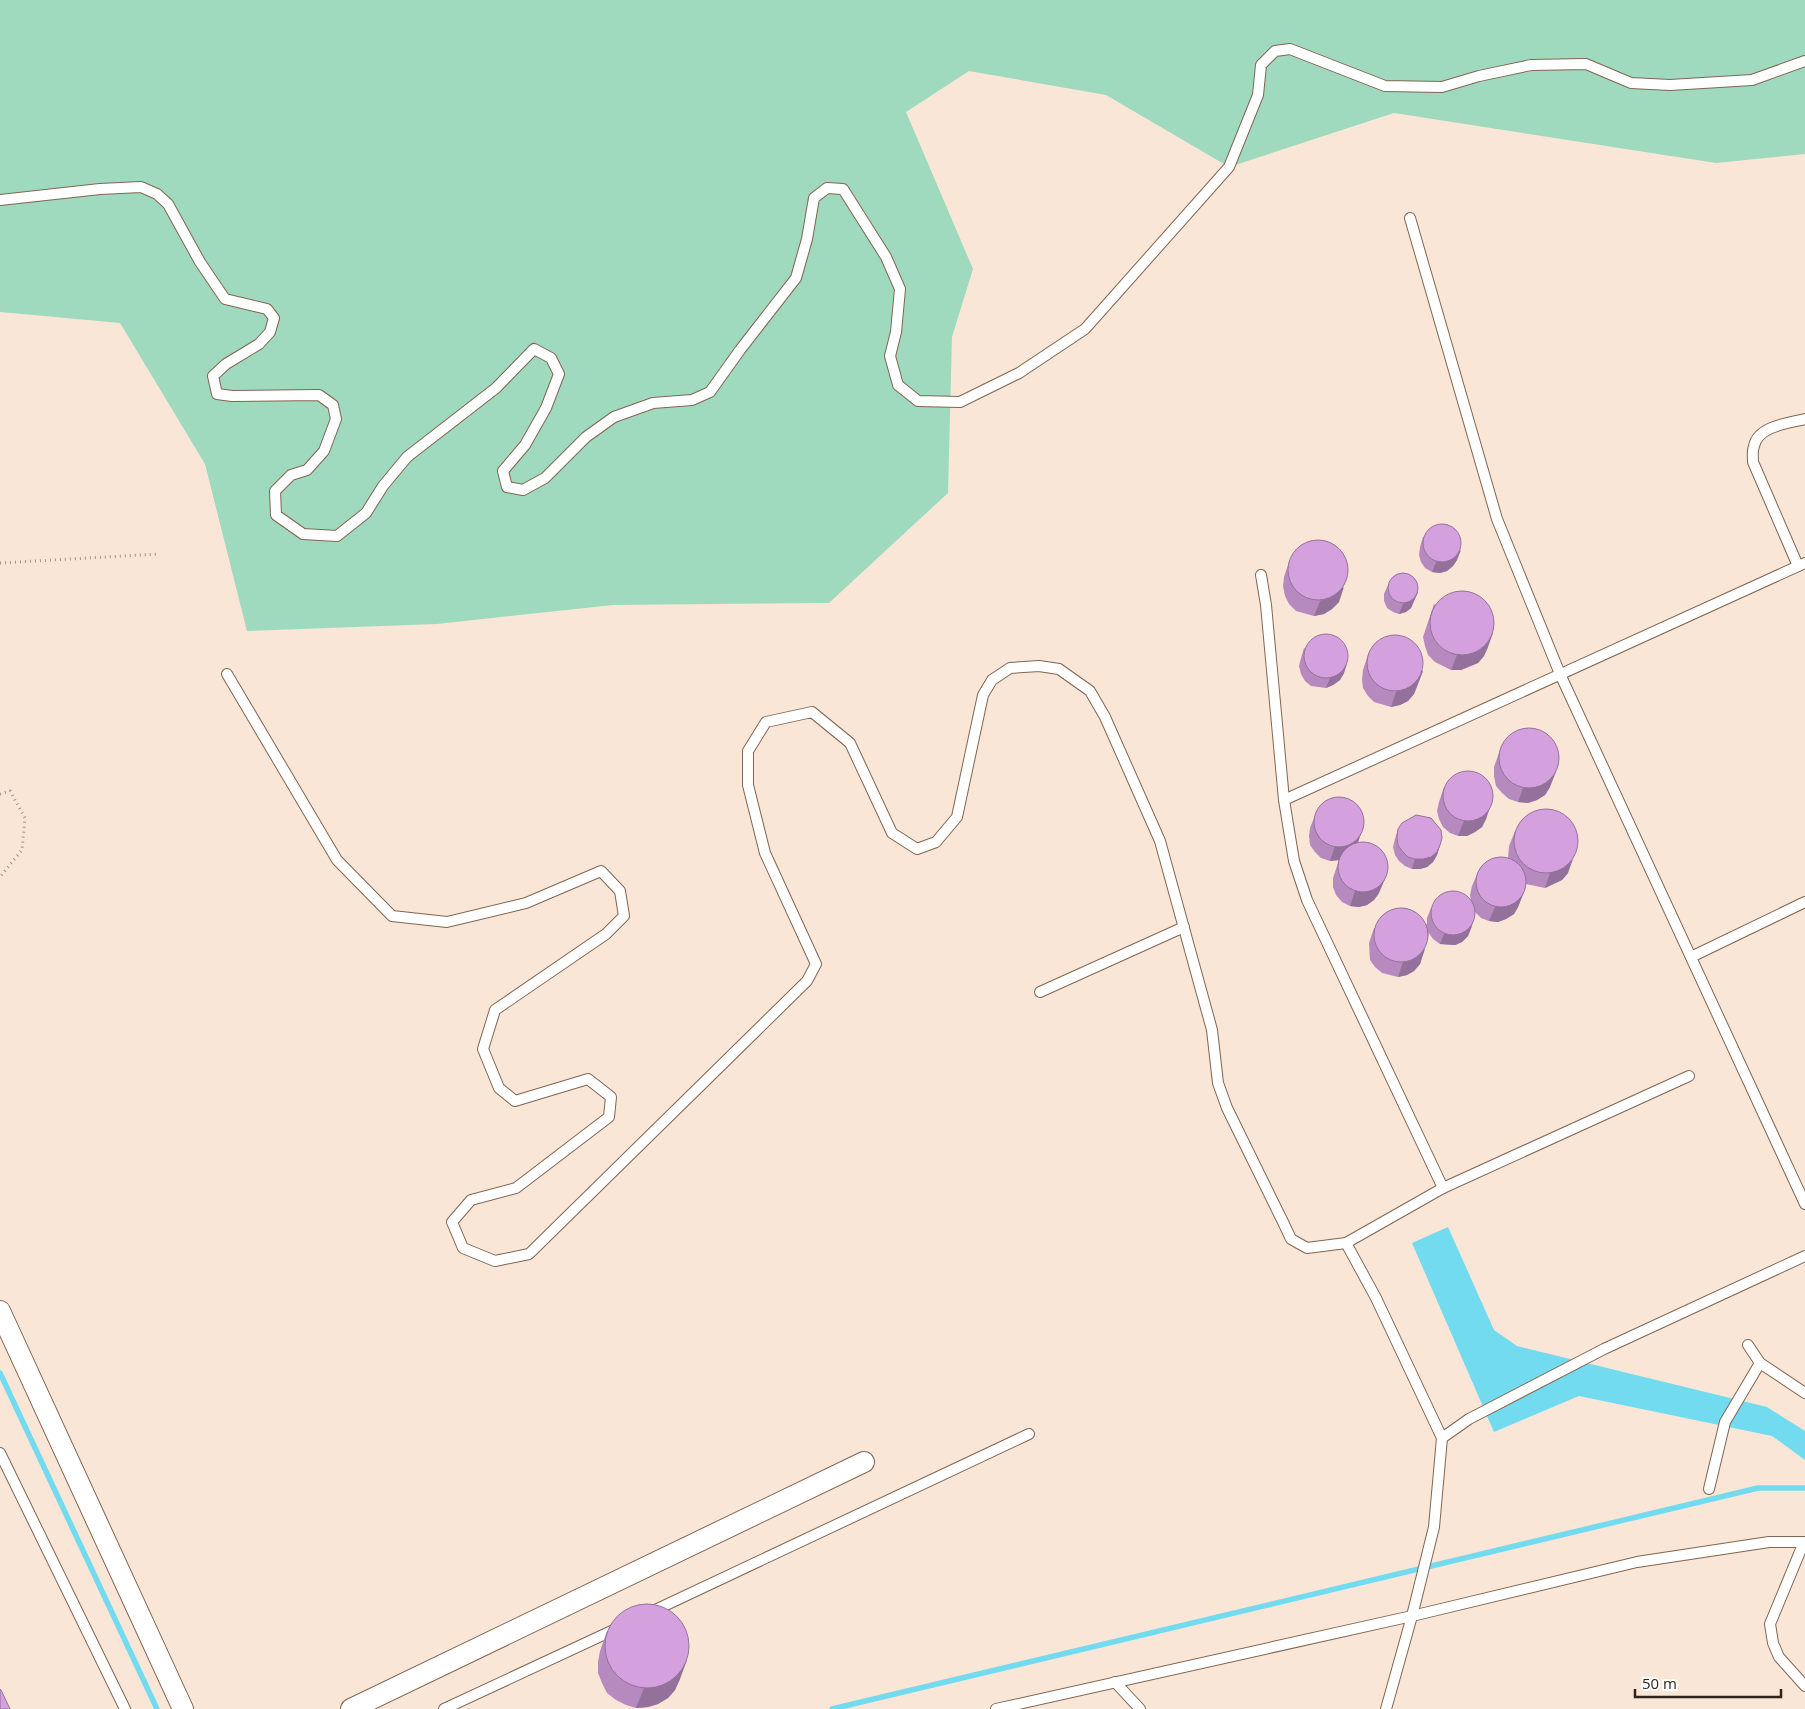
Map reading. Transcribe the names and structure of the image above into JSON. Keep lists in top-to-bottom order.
{
  "scale_bar": "50 m"
}
